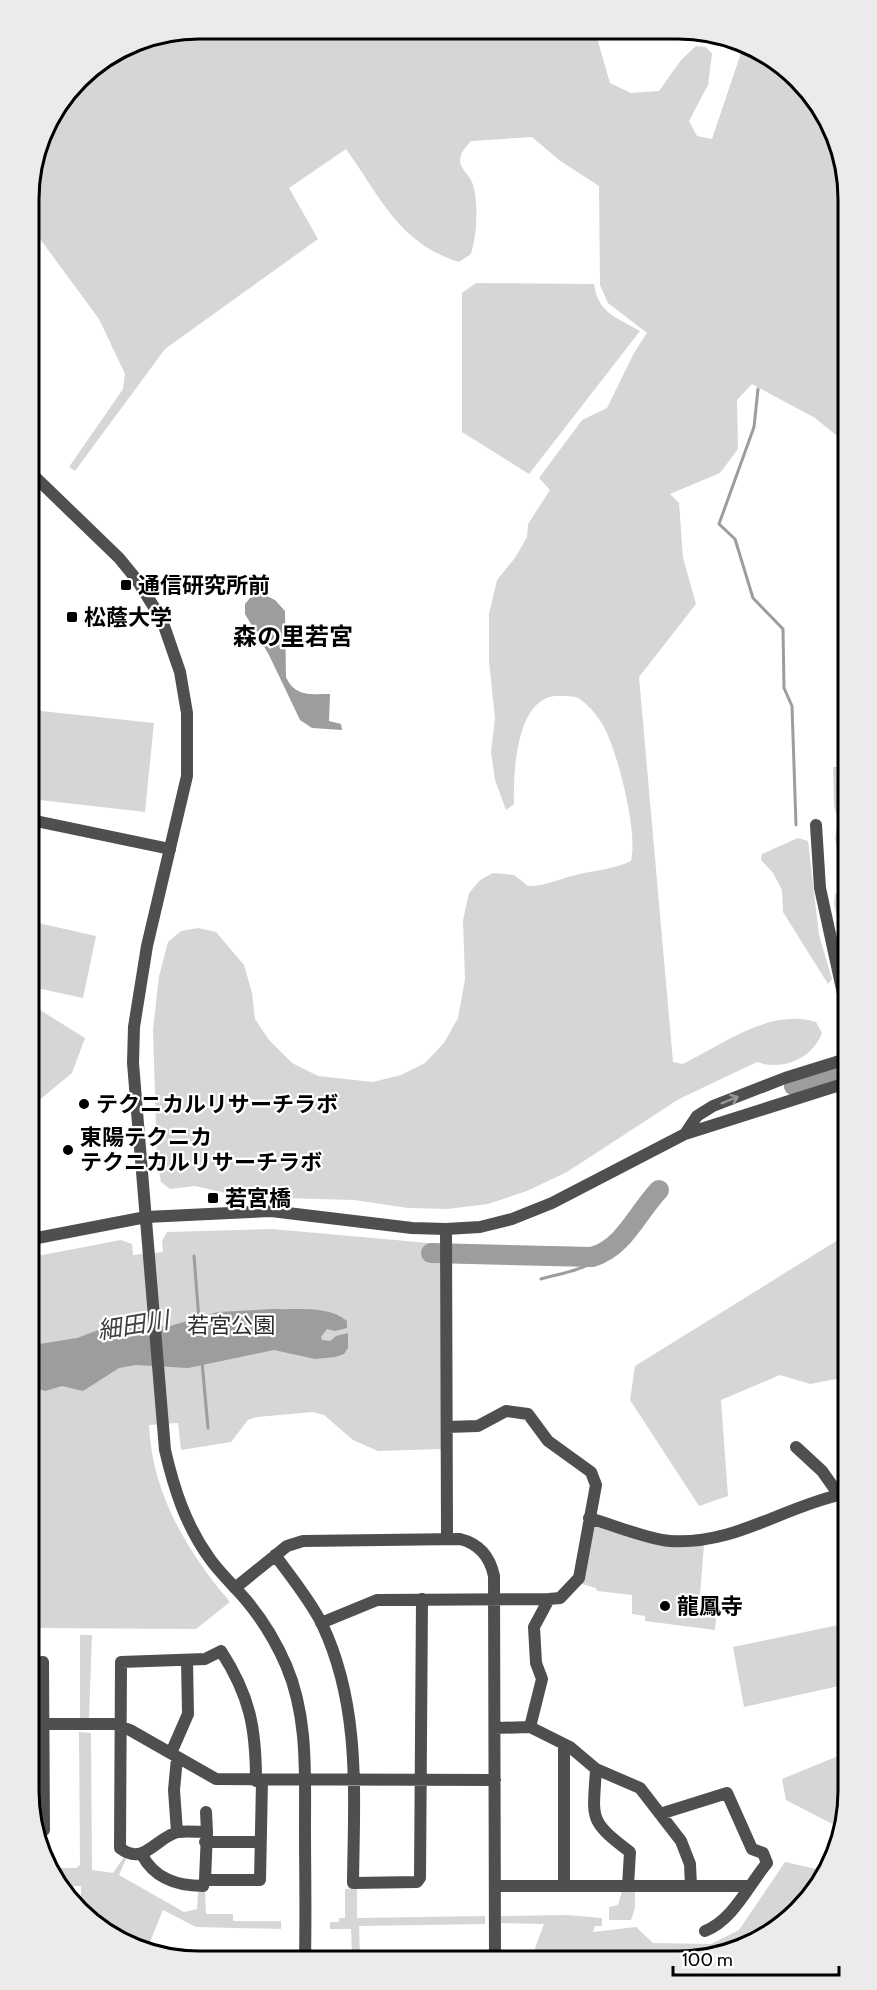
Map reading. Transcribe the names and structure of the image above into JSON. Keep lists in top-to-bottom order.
{
  "districts": ["森の里若宮"],
  "water": ["細田川"],
  "parks": ["若宮公園"],
  "places": {
    "transit": ["通信研究所前", "松蔭大学", "若宮橋"],
    "other": ["テクニカルリサーチラボ", "東陽テクニカ テクニカルリサーチラボ", "龍鳳寺"]
  },
  "scale_bar": "100 m"
}
